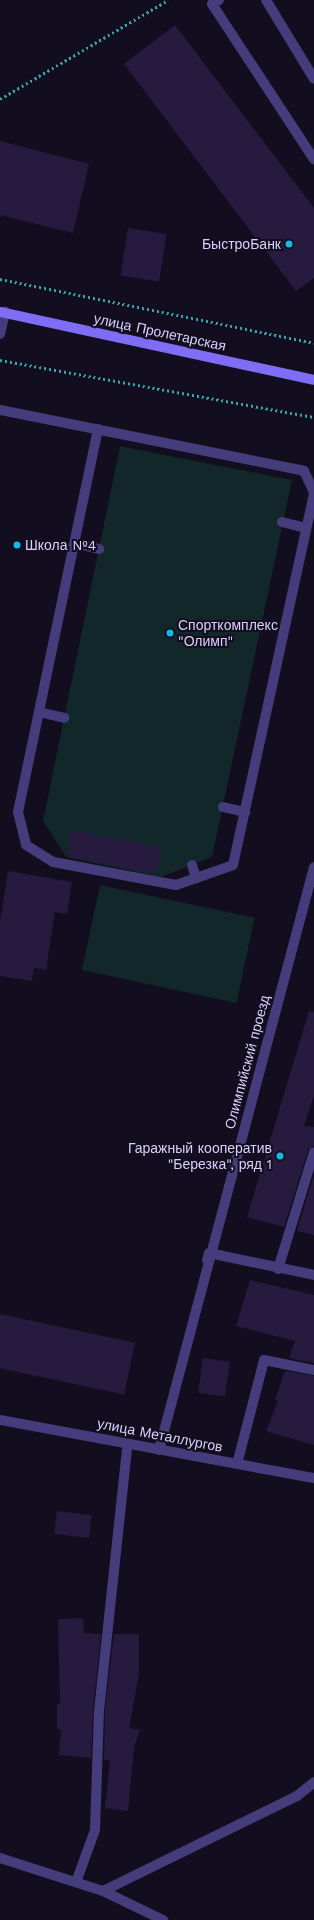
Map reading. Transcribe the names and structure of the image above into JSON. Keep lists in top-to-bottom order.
{
  "streets": {
    "main road": ["улица Пролетарская"],
    "street": ["Олимпийский проезд", "улица Металлургов"]
  },
  "crossings": [
    ["Олимпийский проезд", "улица Металлургов"]
  ],
  "places": [
    "БыстроБанк",
    "Школа №4",
    "Спорткомплекс \"Олимп\"",
    "Гаражный кооператив \"Березка\", ряд 1"
  ]
}
